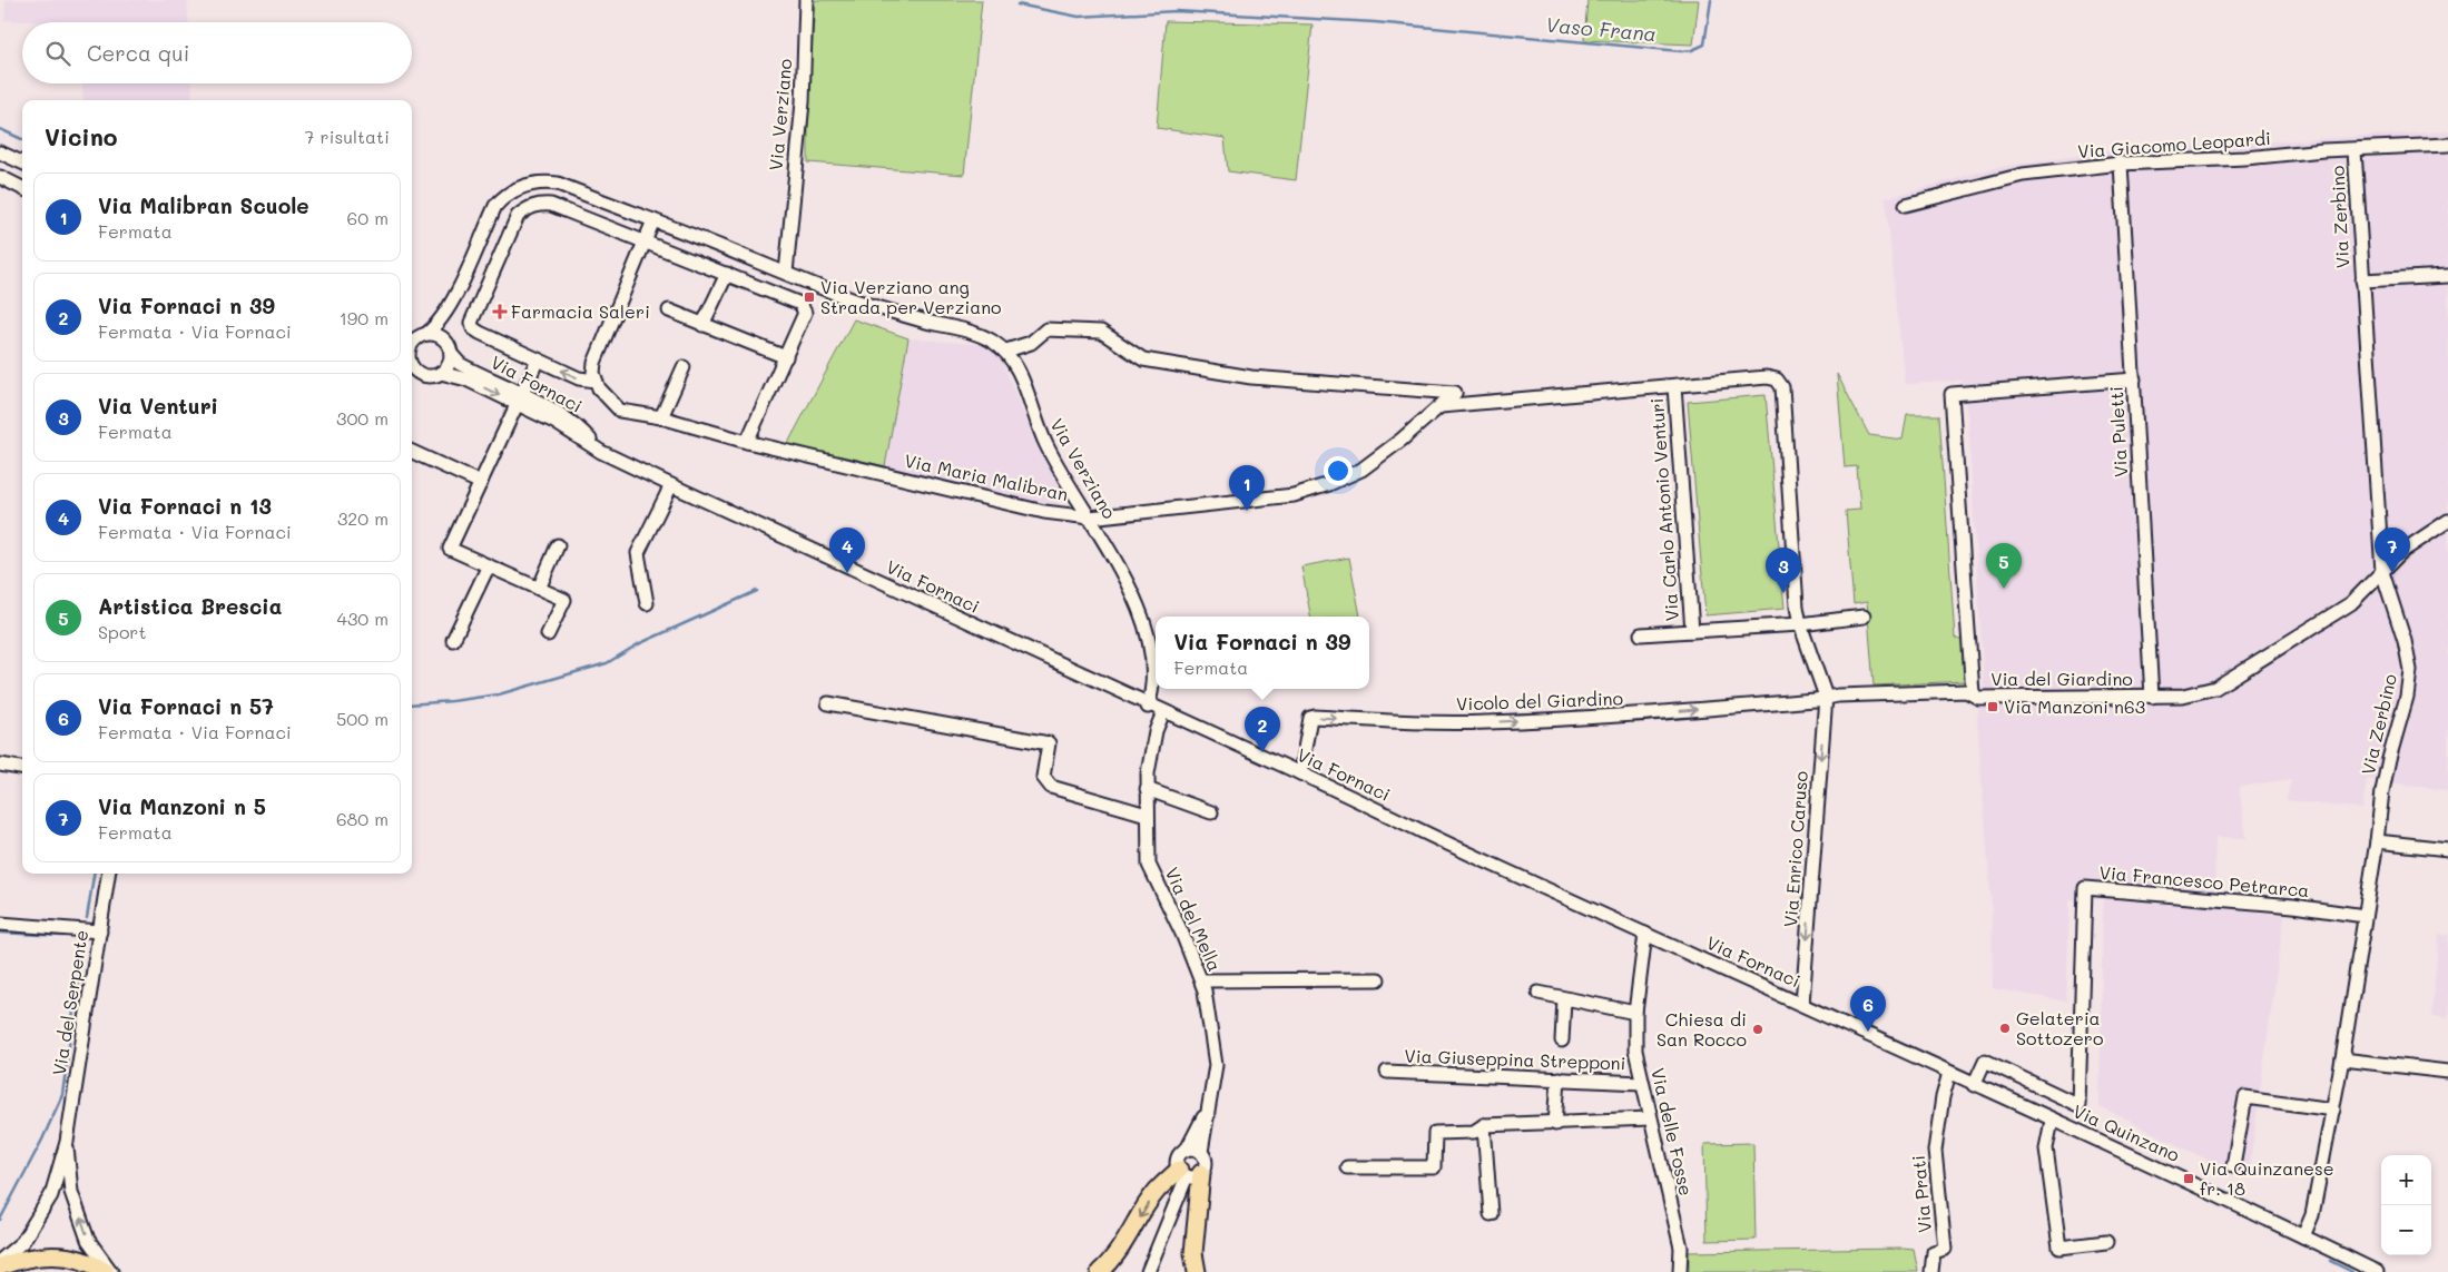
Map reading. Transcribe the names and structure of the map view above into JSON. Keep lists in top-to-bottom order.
{
  "streets": {
    "street": [
      "Via Verziano",
      "Via Giacomo Leopardi",
      "Via Zerbino",
      "Via Fornaci",
      "Via Puletti",
      "Via Maria Malibran",
      "Via Carlo Antonio Venturi",
      "Via del Giardino",
      "Vicolo del Giardino",
      "Via Enrico Caruso",
      "Via Francesco Petrarca",
      "Via del Mella",
      "Via del Serpente",
      "Via Giuseppina Strepponi",
      "Via delle Fosse",
      "Via Quinzano",
      "Via Prati"
    ]
  },
  "crossings": [
    ["Via Verziano", "Via Fornaci"],
    ["Via Verziano", "Via Maria Malibran"],
    ["Via Giacomo Leopardi", "Via Zerbino"],
    ["Via Giacomo Leopardi", "Via Puletti"],
    ["Via Zerbino", "Via del Giardino"],
    ["Via Zerbino", "Via Francesco Petrarca"],
    ["Via Zerbino", "Via Quinzano"],
    ["Via Fornaci", "Vicolo del Giardino"],
    ["Via Fornaci", "Via Enrico Caruso"],
    ["Via Fornaci", "Via del Mella"],
    ["Via Fornaci", "Via delle Fosse"],
    ["Via Fornaci", "Via Quinzano"],
    ["Via Fornaci", "Via Prati"],
    ["Via Puletti", "Via del Giardino"],
    ["Via Maria Malibran", "Via Carlo Antonio Venturi"],
    ["Via Carlo Antonio Venturi", "Via del Giardino"],
    ["Via Carlo Antonio Venturi", "Vicolo del Giardino"],
    ["Via Carlo Antonio Venturi", "Via Enrico Caruso"],
    ["Via del Giardino", "Vicolo del Giardino"],
    ["Via del Giardino", "Via Enrico Caruso"],
    ["Vicolo del Giardino", "Via Enrico Caruso"],
    ["Via Francesco Petrarca", "Via Quinzano"],
    ["Via Giuseppina Strepponi", "Via delle Fosse"],
    ["Via Quinzano", "Via Prati"]
  ],
  "one_way": ["Vicolo del Giardino", "Via Enrico Caruso"],
  "water": ["Vaso Frana"],
  "places": {
    "transit": ["Via Verziano ang Strada per Verziano", "Via Manzoni n63", "Via Quinzanese fr. 18"],
    "health": ["Farmacia Saleri"],
    "other": ["Gelateria Sottozero", "Chiesa di San Rocco"]
  },
  "page": {
    "search": "Cerca qui",
    "heading": ["Vicino", "7 risultati"],
    "list": [
      {
        "mark": "1",
        "name": "Via Malibran Scuole",
        "note": "Fermata",
        "value": "60 m"
      },
      {
        "mark": "2",
        "name": "Via Fornaci n 39",
        "note": "Fermata · Via Fornaci",
        "value": "190 m"
      },
      {
        "mark": "3",
        "name": "Via Venturi",
        "note": "Fermata",
        "value": "300 m"
      },
      {
        "mark": "4",
        "name": "Via Fornaci n 13",
        "note": "Fermata · Via Fornaci",
        "value": "320 m"
      },
      {
        "mark": "5",
        "name": "Artistica Brescia",
        "note": "Sport",
        "value": "430 m"
      },
      {
        "mark": "6",
        "name": "Via Fornaci n 57",
        "note": "Fermata · Via Fornaci",
        "value": "500 m"
      },
      {
        "mark": "7",
        "name": "Via Manzoni n 5",
        "note": "Fermata",
        "value": "680 m"
      }
    ],
    "pins": [
      "1",
      "4",
      "7",
      "5",
      "3",
      "2",
      "6"
    ],
    "popup": ["Via Fornaci n 39", "Fermata"],
    "map_buttons": ["+", "−"]
  }
}
